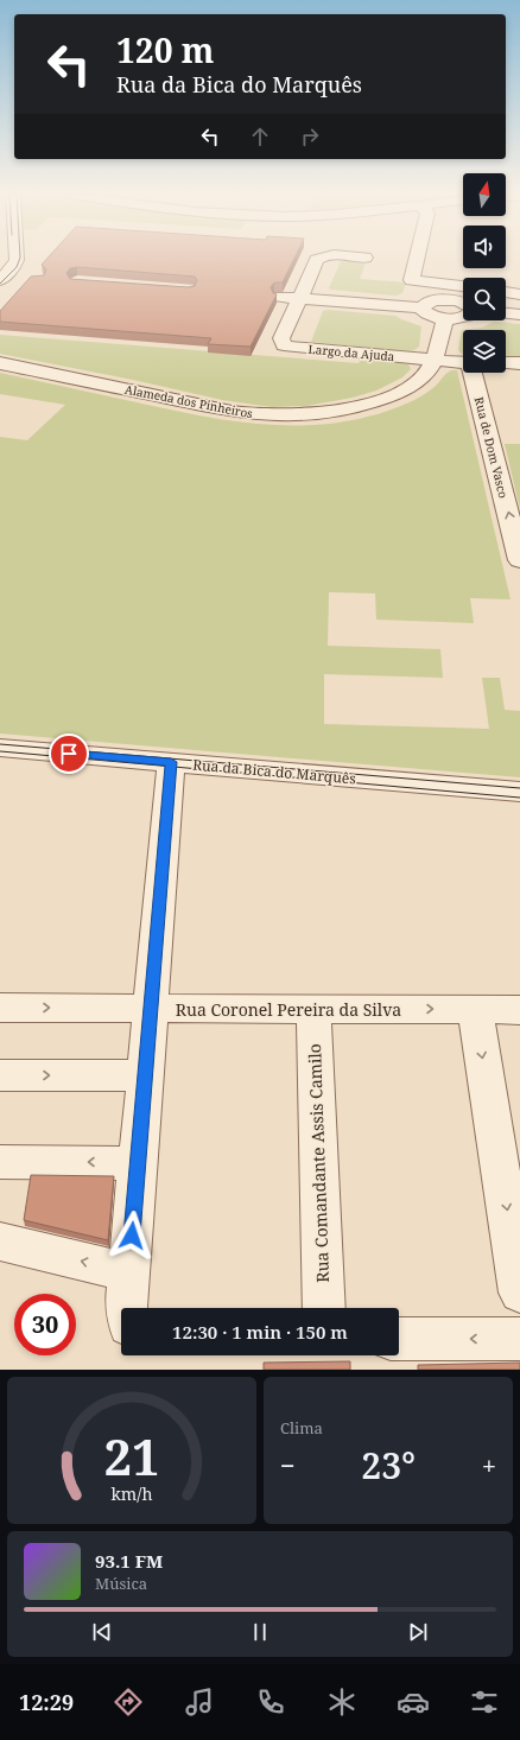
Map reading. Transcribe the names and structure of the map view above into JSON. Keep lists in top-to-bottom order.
{
  "streets": {
    "street": [
      "Largo da Ajuda",
      "Alameda dos Pinheiros",
      "Rua de Dom Vasco",
      "Rua da Bica do Marquês",
      "Rua Coronel Pereira da Silva",
      "Rua Comandante Assis Camilo"
    ]
  },
  "crossings": [
    ["Largo da Ajuda", "Alameda dos Pinheiros"],
    ["Rua Coronel Pereira da Silva", "Rua Comandante Assis Camilo"]
  ],
  "one_way": ["Rua de Dom Vasco"],
  "north": "top",
  "page": {
    "turn": ["120 m", "Rua da Bica do Marquês"],
    "limit": "30",
    "trip": "12:30 · 1 min · 150 m",
    "tile": "Clima",
    "heat": ["−", "23°", "+"],
    "song": ["93.1 FM", "Música"],
    "tabs": "12:29",
    "gauge": ["21", "km/h"]
  }
}
